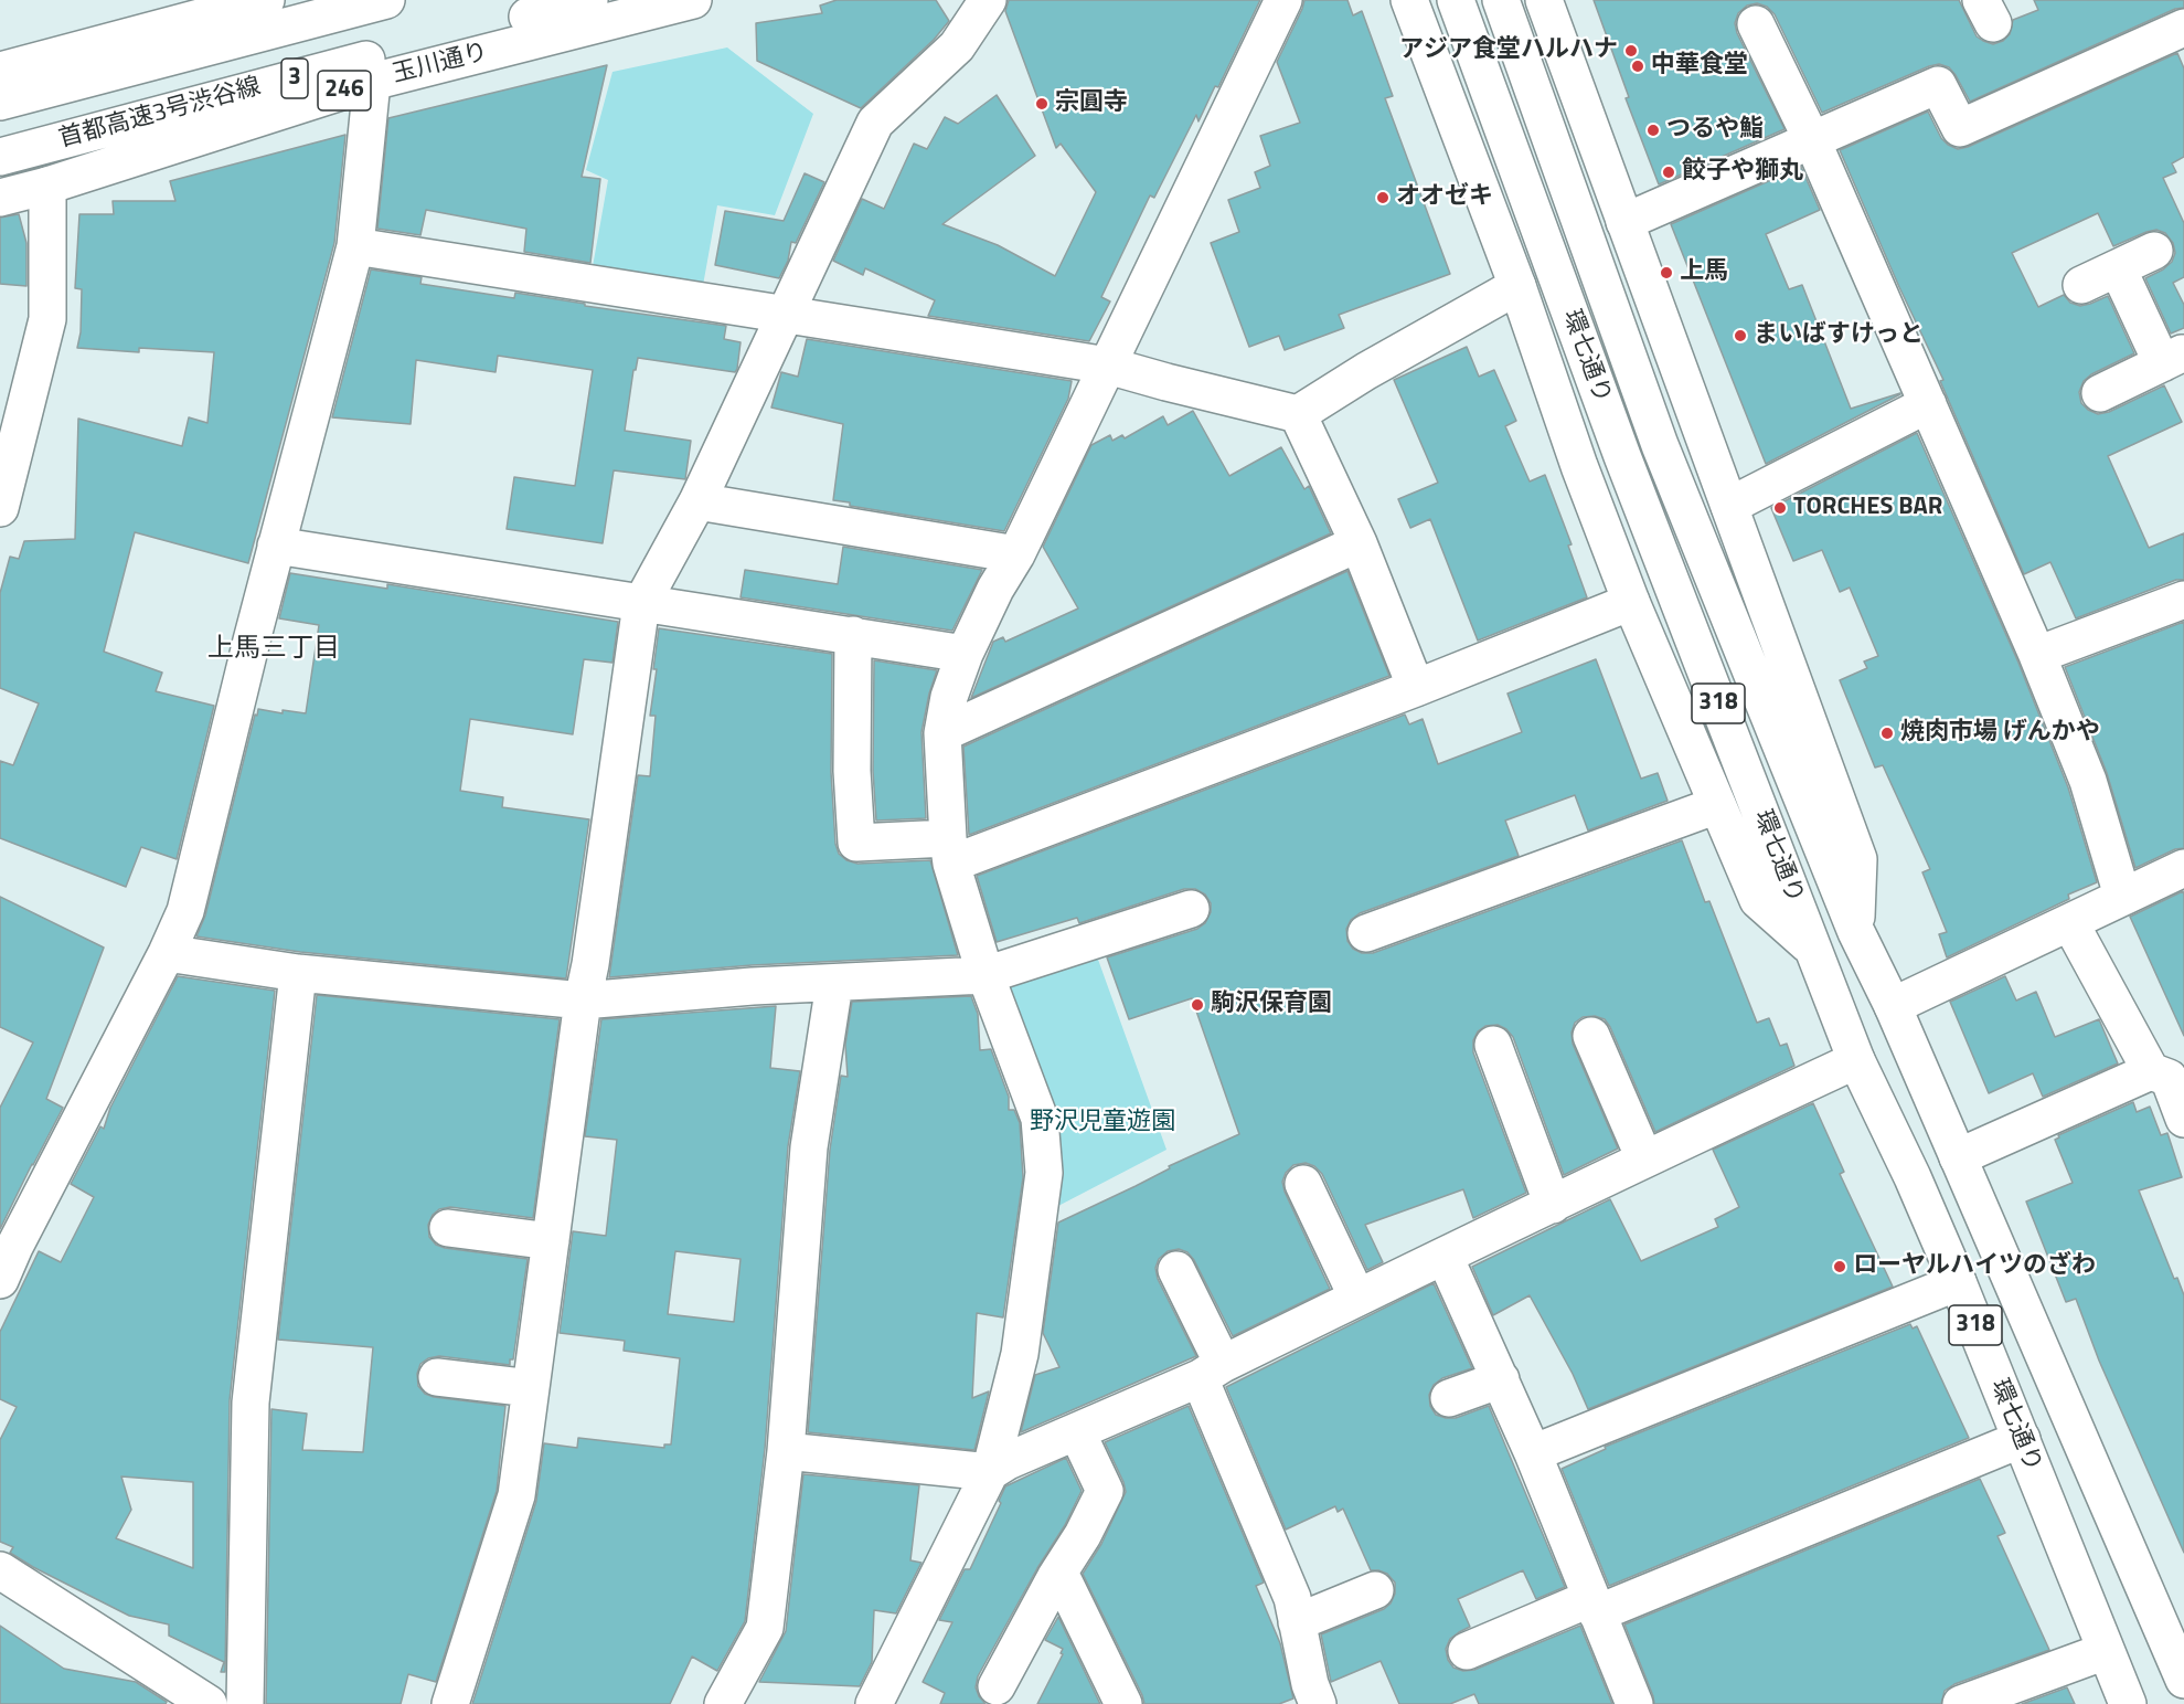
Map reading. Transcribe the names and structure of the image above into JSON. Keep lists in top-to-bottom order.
{
  "streets": {
    "main road": [
      "玉川通り",
      "3",
      "246",
      "首都高速3号渋谷線",
      "環七通り",
      "318"
    ]
  },
  "districts": ["上馬三丁目"],
  "parks": ["野沢児童遊園"],
  "places": [
    "アジア食堂ハルハナ",
    "中華食堂",
    "宗圓寺",
    "つるや鮨",
    "餃子や獅丸",
    "オオゼキ",
    "上馬",
    "まいばすけっと",
    "TORCHES BAR",
    "焼肉市場 げんかや",
    "駒沢保育園",
    "ローヤルハイツのざわ"
  ]
}
